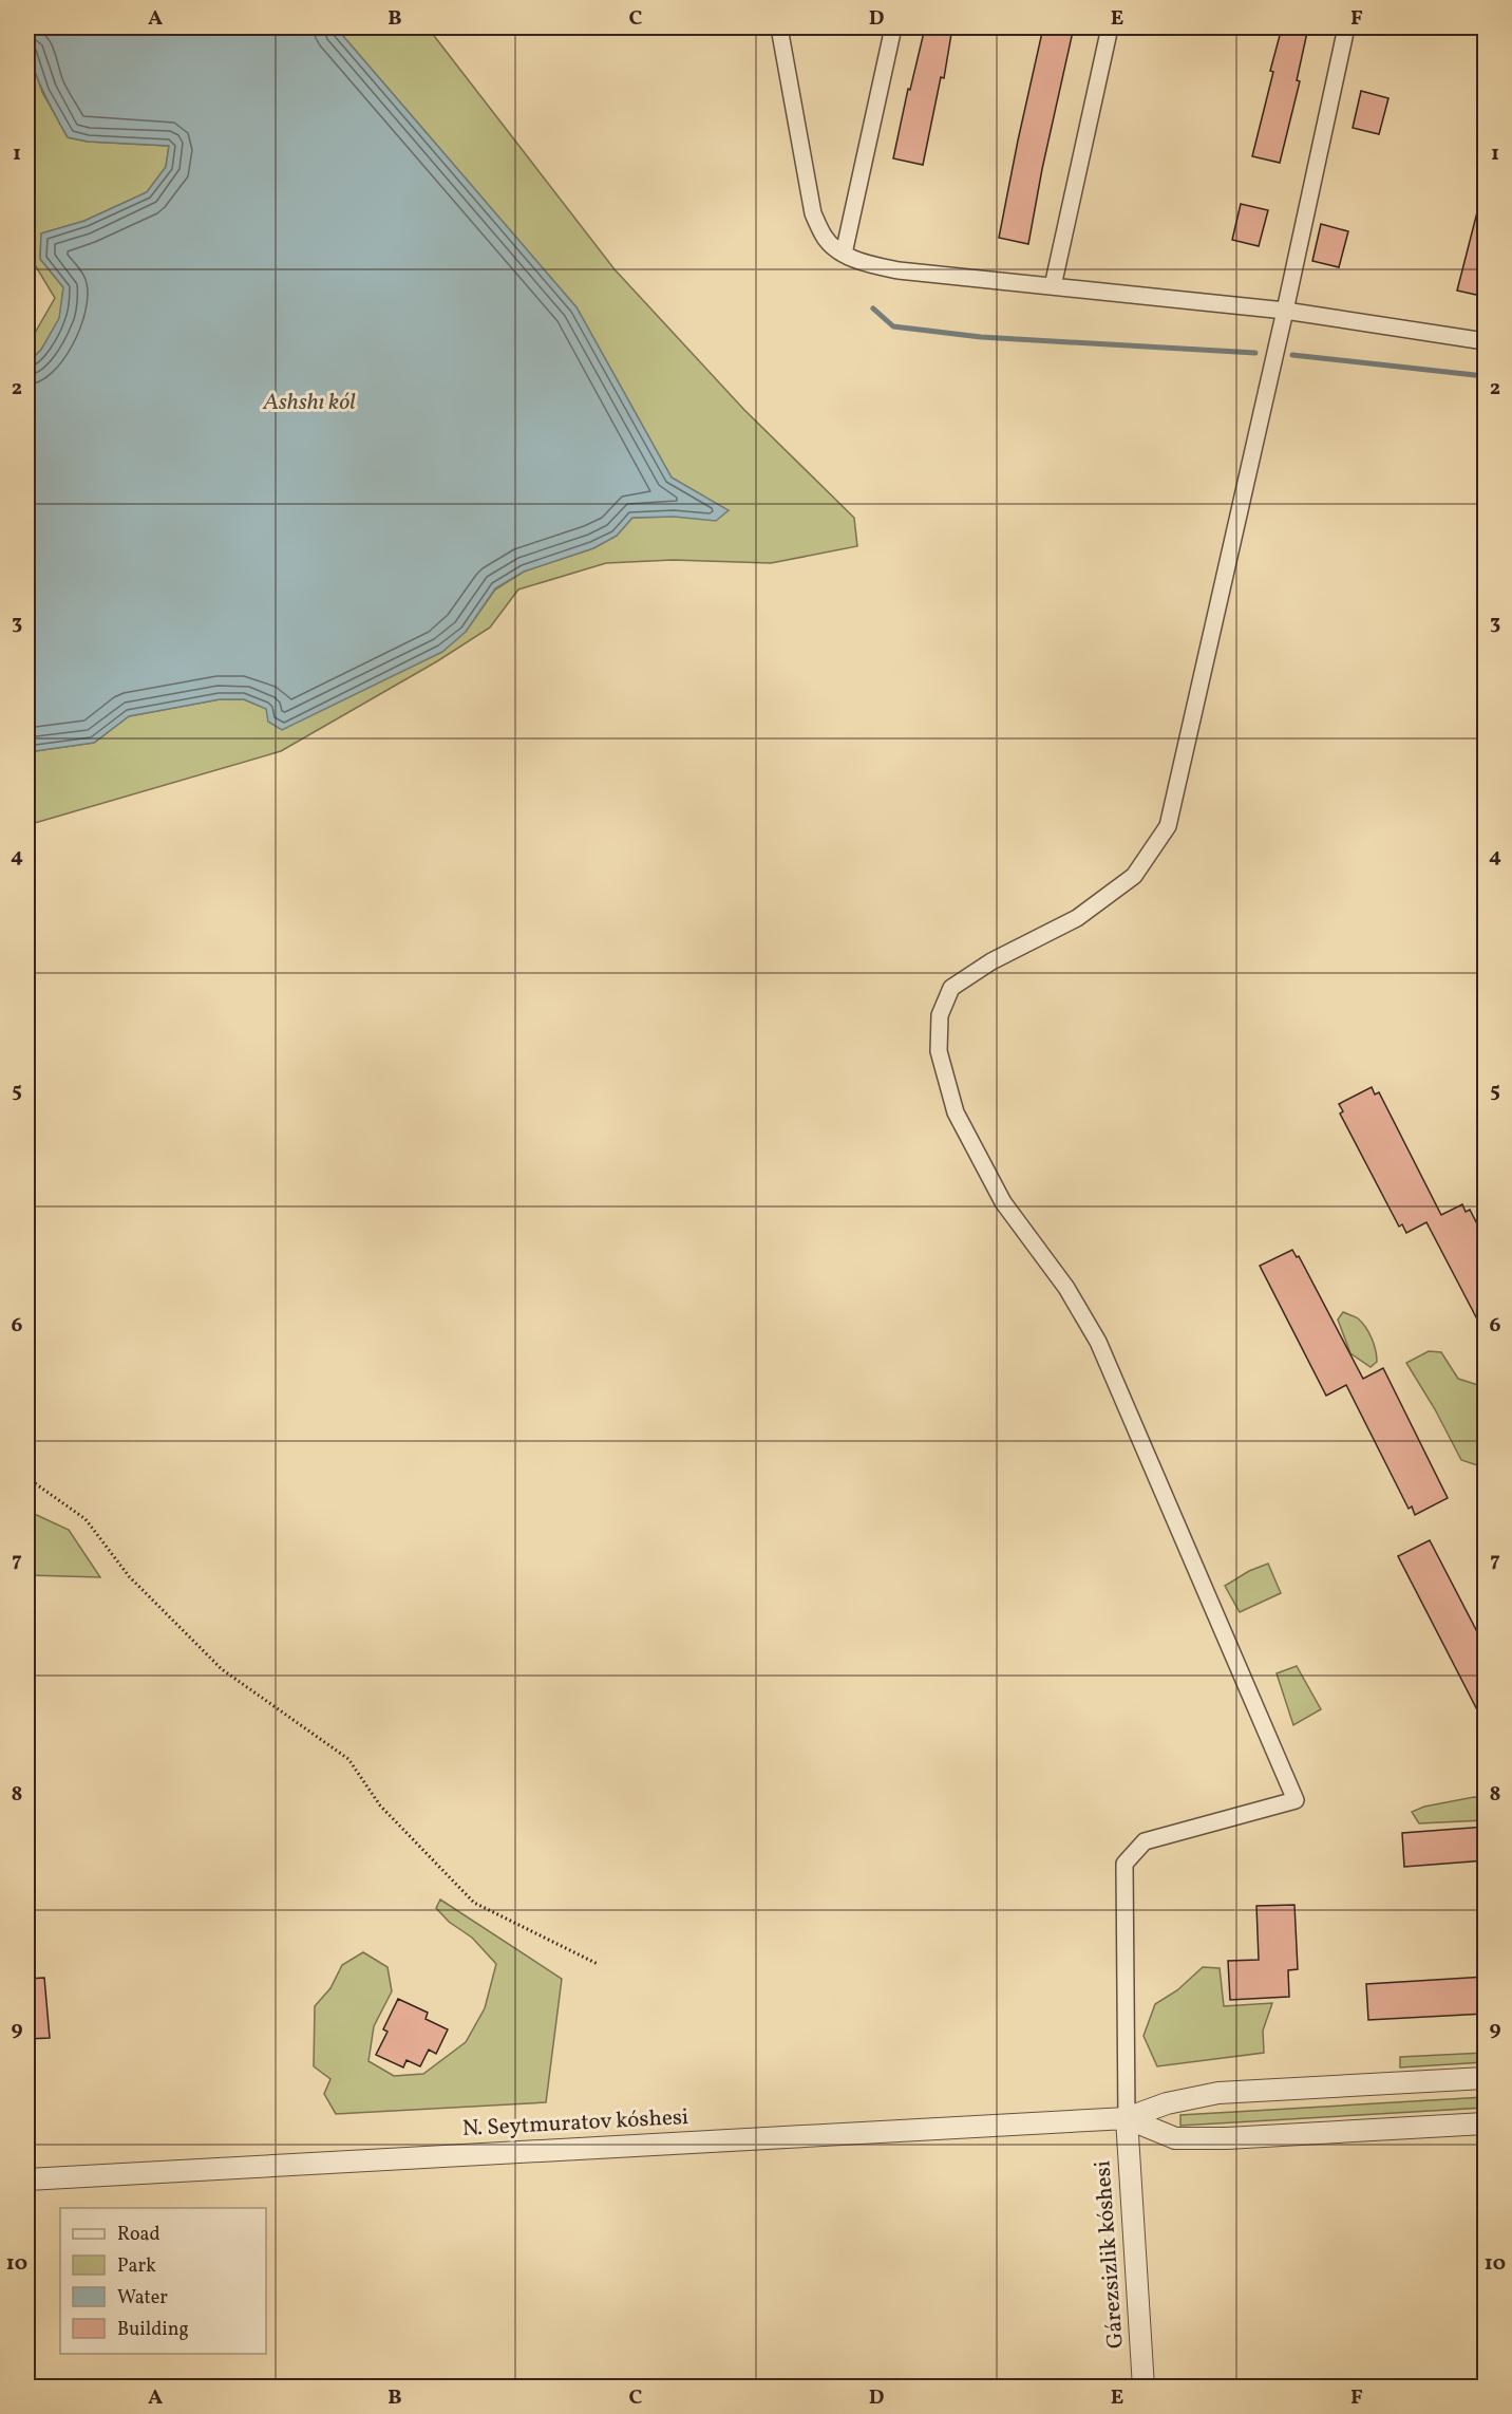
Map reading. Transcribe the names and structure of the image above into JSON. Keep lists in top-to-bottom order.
{
  "streets": {
    "street": ["N. Seytmuratov kóshesi", "Gárezsizlik kóshesi"]
  },
  "crossings": [
    ["N. Seytmuratov kóshesi", "Gárezsizlik kóshesi"]
  ],
  "water": ["Ashshı kól"],
  "legend": [
    "Road",
    "Park",
    "Water",
    "Building"
  ],
  "grid": {
    "columns": [
      "A",
      "B",
      "C",
      "D",
      "E",
      "F"
    ],
    "rows": [
      "1",
      "2",
      "3",
      "4",
      "5",
      "6",
      "7",
      "8",
      "9",
      "10"
    ]
  }
}
